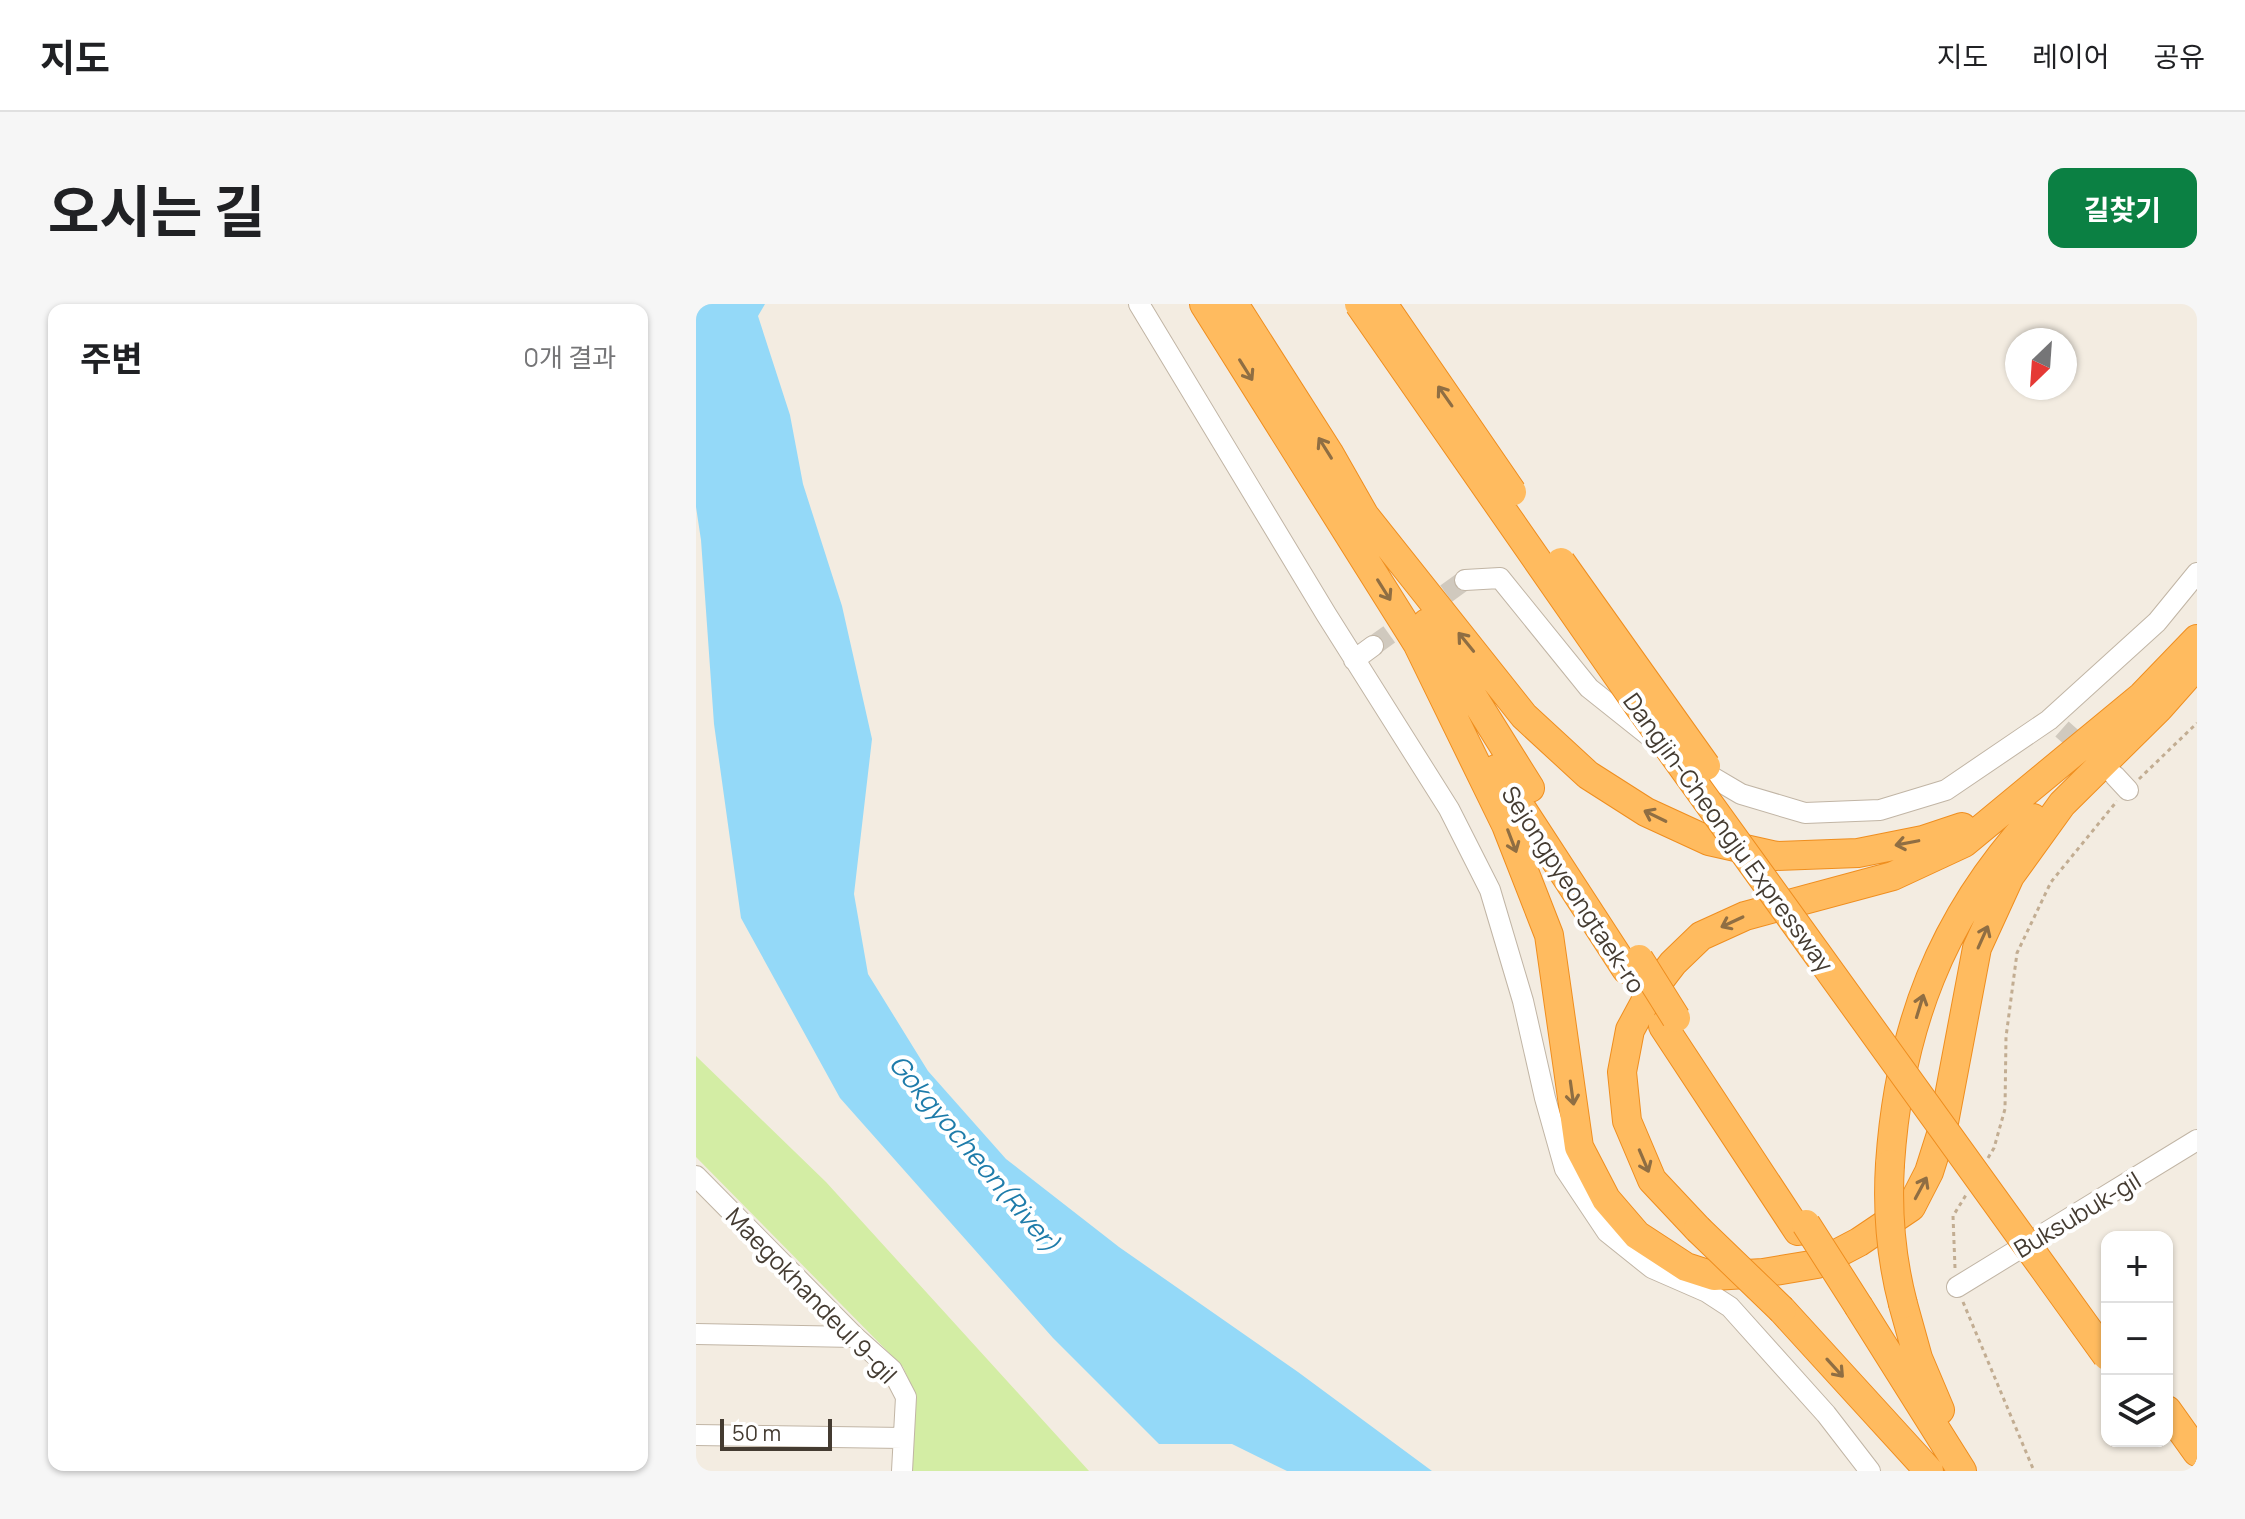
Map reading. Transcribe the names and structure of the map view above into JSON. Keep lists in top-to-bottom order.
{
  "streets": {
    "highway": ["Dangjin-Cheongju Expressway", "Sejongpyeongtaek-ro"],
    "street": ["Buksubuk-gil", "Maegokhandeul 9-gil"]
  },
  "water": ["Gokgyocheon(River)"],
  "scale_bar": "50 m",
  "north": "bottom left",
  "page": {
    "header": "지도",
    "nav": ["지도", "레이어", "공유"],
    "title": "오시는 길",
    "buttons": "길찾기",
    "heading": ["주변", "0개 결과"],
    "map_buttons": ["+", "−"],
    "scale": "50 m"
  }
}
